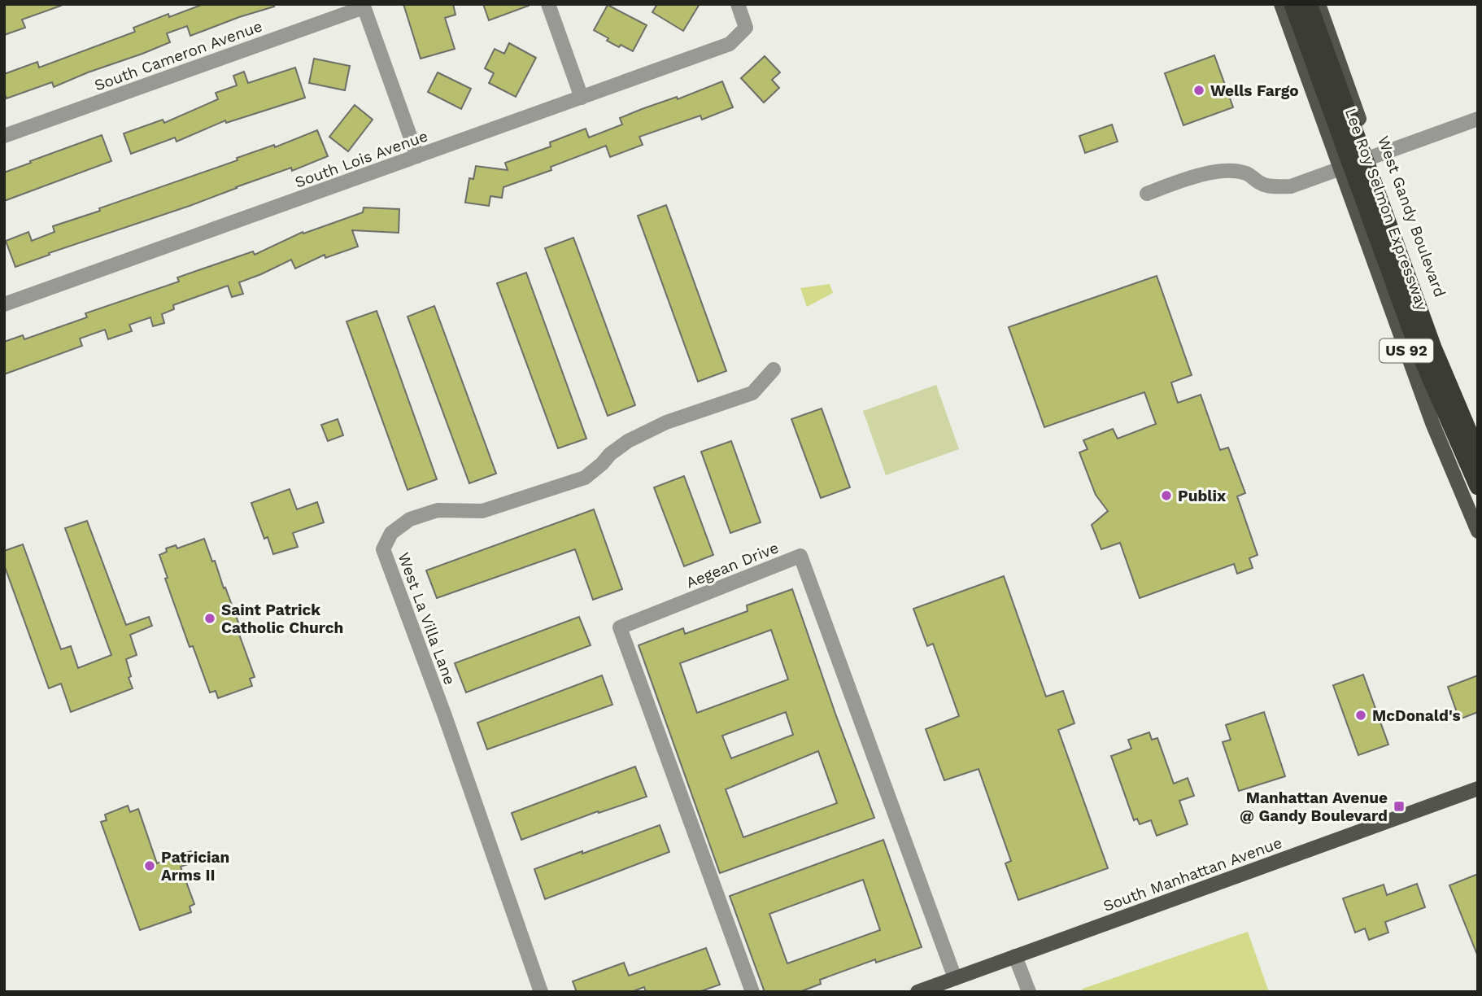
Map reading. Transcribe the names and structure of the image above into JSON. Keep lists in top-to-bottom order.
{
  "streets": {
    "highway": ["Lee Roy Selmon Expressway"],
    "main road": ["West Gandy Boulevard", "US 92", "South Manhattan Avenue"],
    "street": [
      "South Cameron Avenue",
      "South Lois Avenue",
      "Aegean Drive",
      "West La Villa Lane"
    ]
  },
  "crossings": [
    ["Aegean Drive", "South Manhattan Avenue"]
  ],
  "places": {
    "other": [
      "Wells Fargo",
      "Publix",
      "Saint Patrick Catholic Church",
      "McDonald's",
      "Patrician Arms II"
    ],
    "transit": ["Manhattan Avenue @ Gandy Boulevard"]
  }
}
